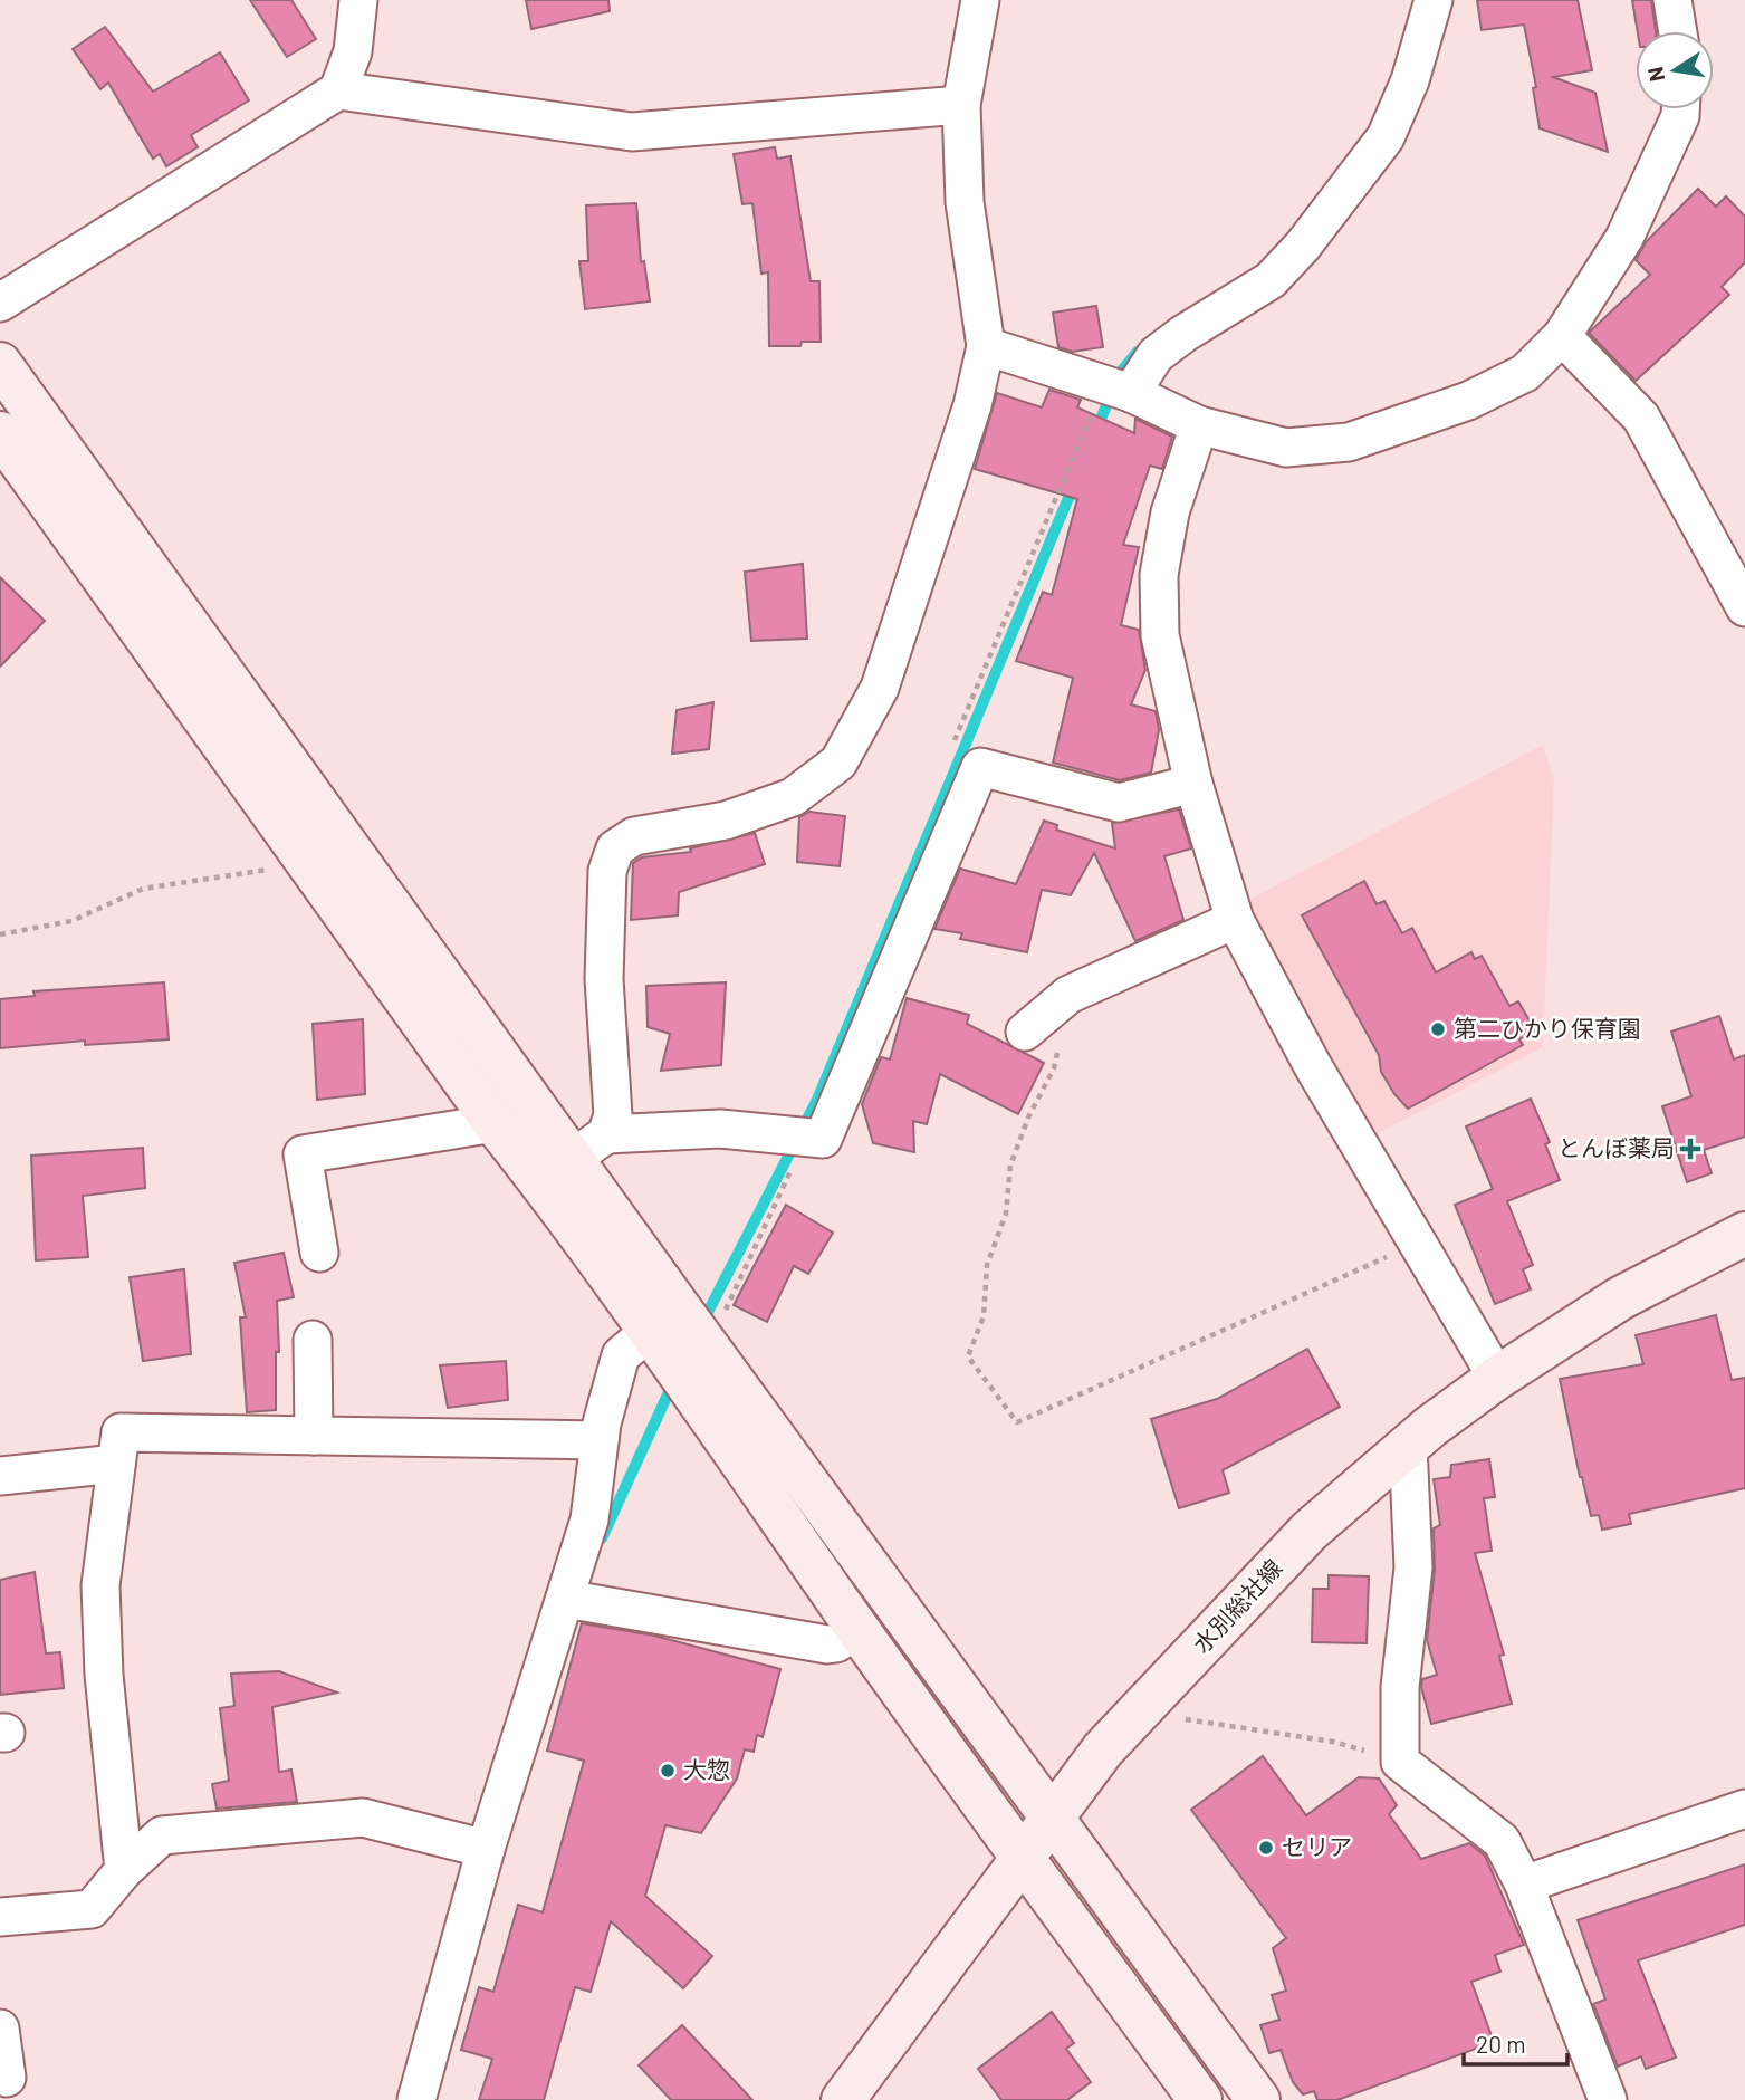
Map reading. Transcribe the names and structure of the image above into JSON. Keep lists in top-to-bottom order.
{
  "streets": {
    "street": ["水別総社線"]
  },
  "places": {
    "other": ["第二ひかり保育園", "大惣", "セリア"],
    "health": ["とんぼ薬局"]
  },
  "scale_bar": "20 m",
  "north": "left"
}
